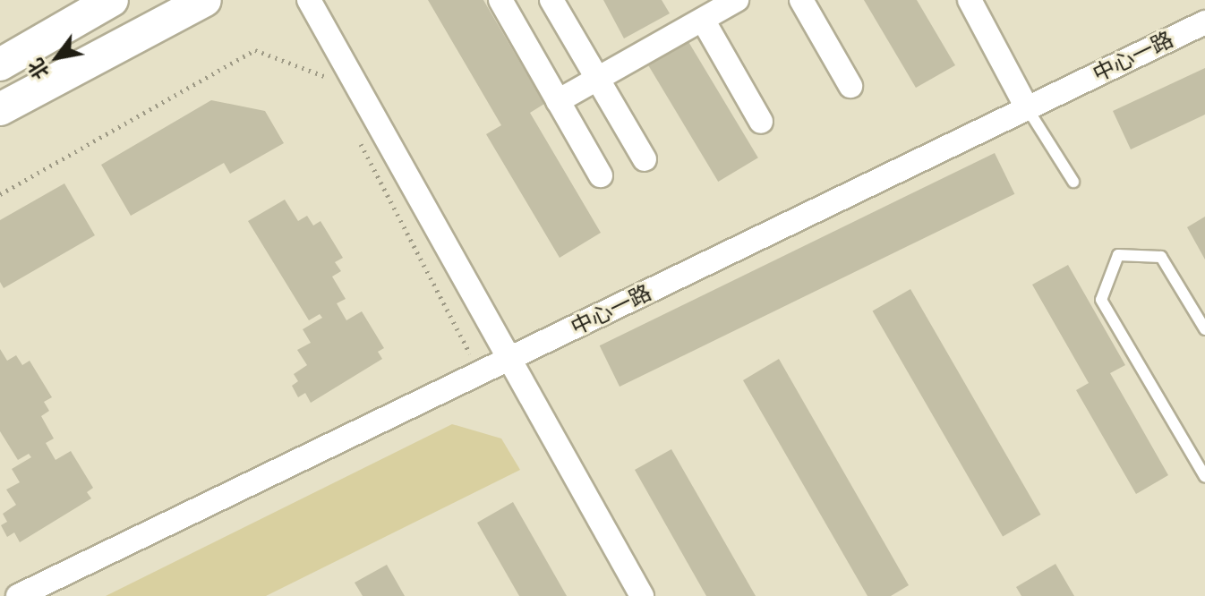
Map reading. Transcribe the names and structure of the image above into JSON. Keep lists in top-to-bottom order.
{
  "streets": {
    "street": ["中心一路"]
  },
  "north": "bottom left"
}
